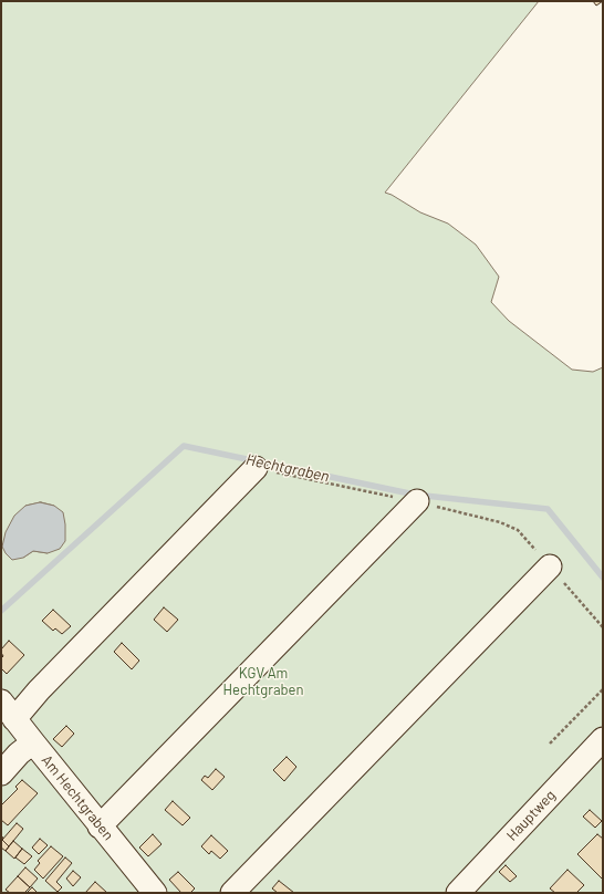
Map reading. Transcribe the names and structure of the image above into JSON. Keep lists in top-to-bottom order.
{
  "streets": {
    "lane": ["Am Hechtgraben", "Hauptweg"]
  },
  "water": ["Hechtgraben"],
  "parks": ["KGV Am Hechtgraben"]
}
